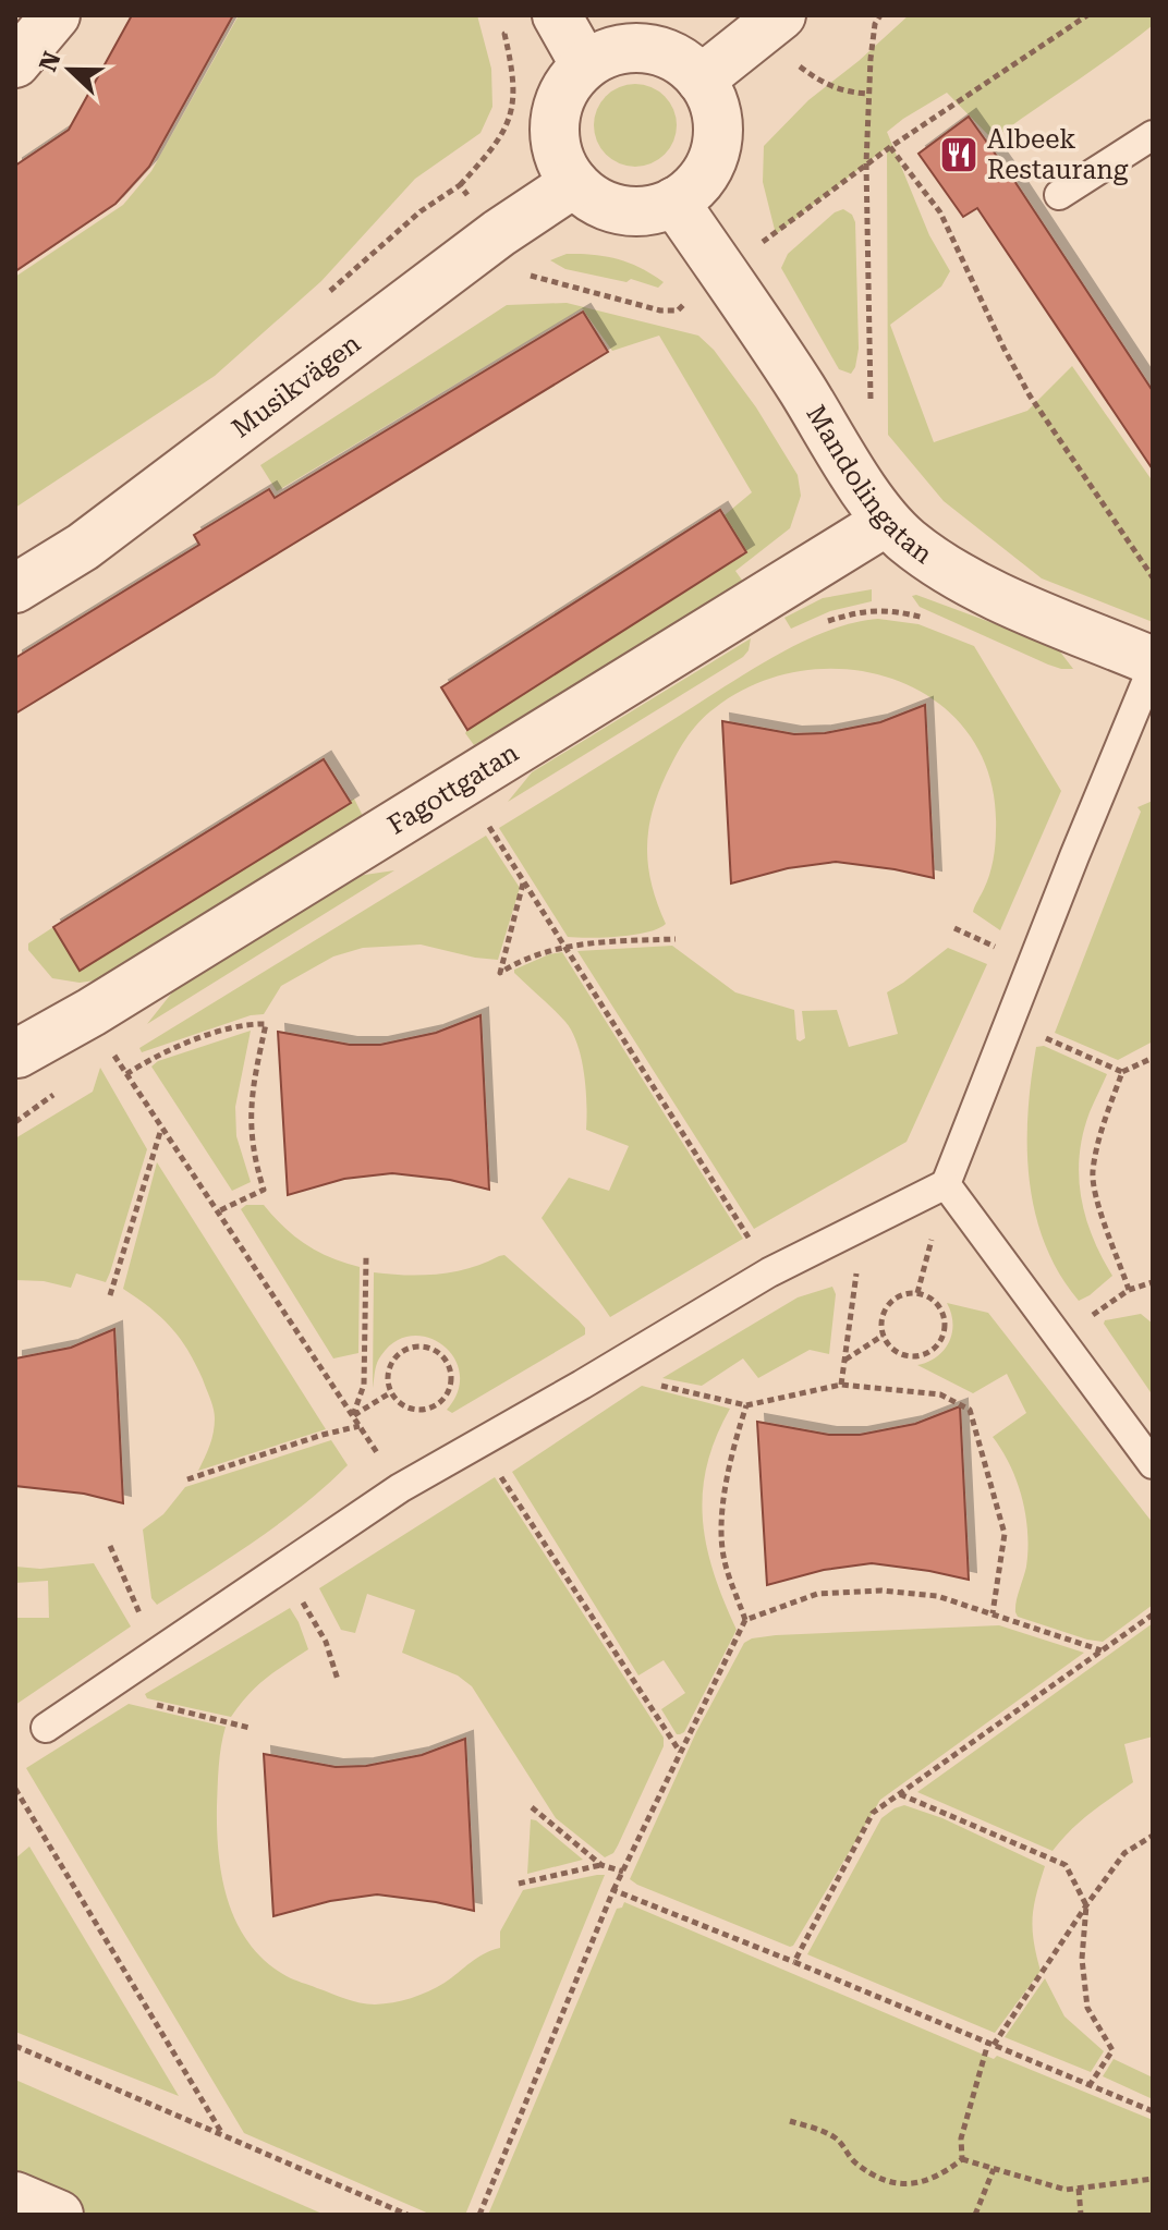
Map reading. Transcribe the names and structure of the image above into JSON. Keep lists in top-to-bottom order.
{
  "streets": {
    "street": ["Musikvägen", "Mandolingatan", "Fagottgatan"]
  },
  "crossings": [
    ["Musikvägen", "Mandolingatan"],
    ["Mandolingatan", "Fagottgatan"]
  ],
  "places": {
    "restaurant": ["Albeek Restaurang"]
  },
  "north": "left"
}
